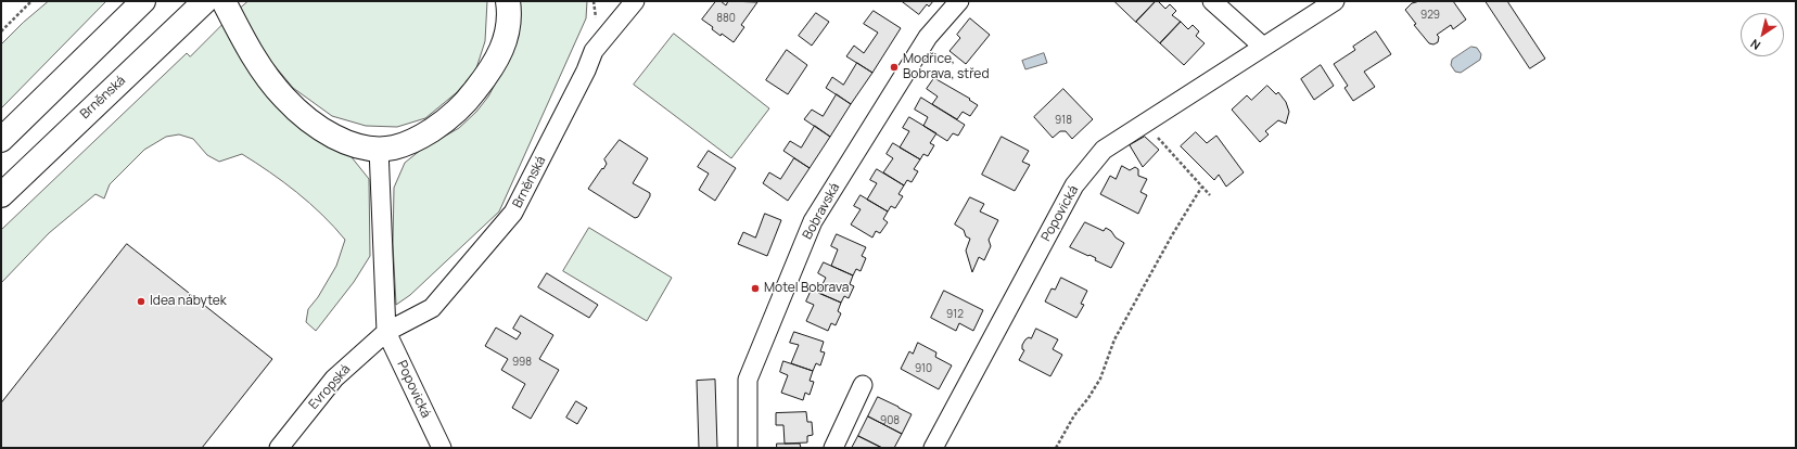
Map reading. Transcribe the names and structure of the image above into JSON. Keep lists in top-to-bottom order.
{
  "streets": {
    "main road": ["Brněnská"],
    "street": ["Bobravská", "Popovická", "Evropská"]
  },
  "crossings": [
    ["Brněnská", "Popovická"],
    ["Brněnská", "Evropská"],
    ["Popovická", "Evropská"]
  ],
  "places": ["Modřice, Bobrava, střed", "Motel Bobrava", "Idea nábytek"],
  "house_numbers": [
    "929",
    "880",
    "918",
    "912",
    "998",
    "910",
    "908"
  ],
  "north": "bottom left"
}
